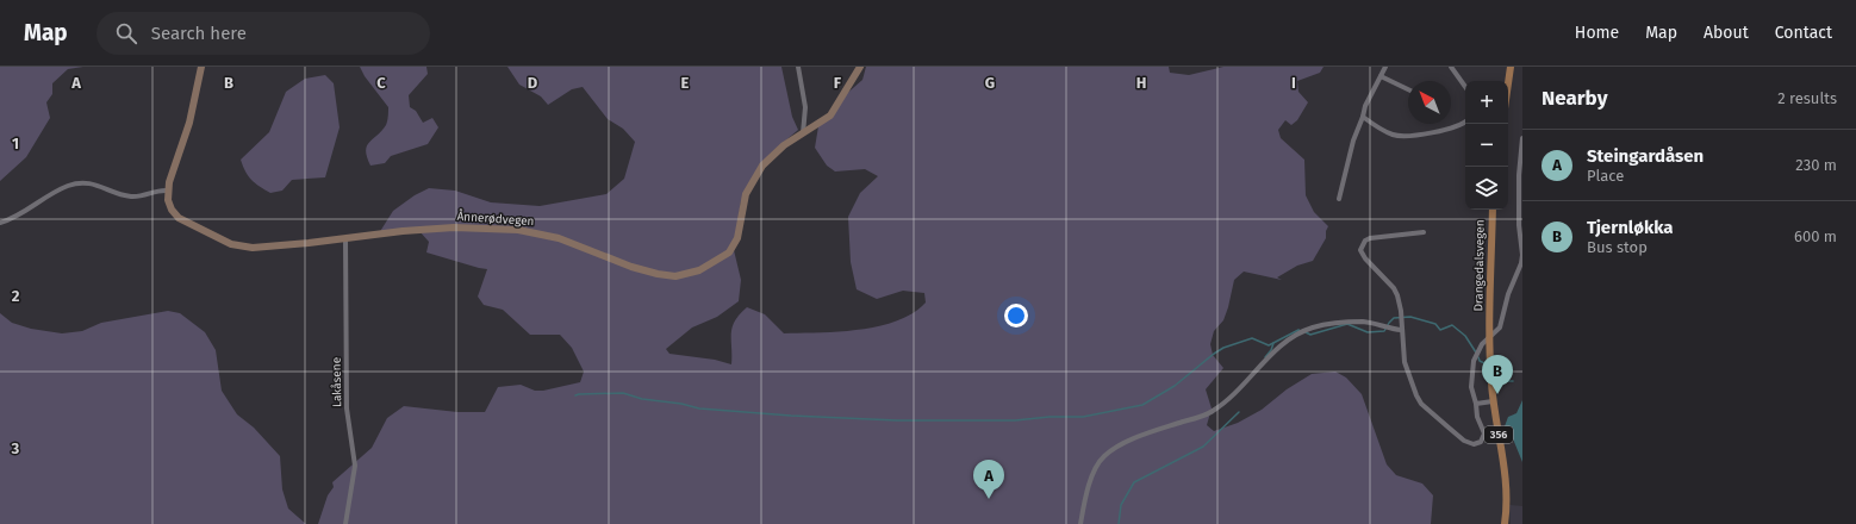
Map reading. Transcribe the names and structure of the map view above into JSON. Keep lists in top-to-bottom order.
{
  "streets": {
    "main road": ["Ånnerødvegen", "Drangedalsvegen", "356"],
    "street": ["Lakåsene"]
  },
  "crossings": [
    ["Ånnerødvegen", "Lakåsene"],
    ["Drangedalsvegen", "356"]
  ],
  "north": "top left",
  "page": {
    "header": "Map",
    "search": "Search here",
    "nav": [
      "Home",
      "Map",
      "About",
      "Contact"
    ],
    "heading": ["Nearby", "2 results"],
    "map_buttons": ["+", "−"],
    "list": [
      {
        "mark": "A",
        "name": "Steingardåsen",
        "note": "Place",
        "value": "230 m"
      },
      {
        "mark": "B",
        "name": "Tjernløkka",
        "note": "Bus stop",
        "value": "600 m"
      }
    ],
    "pins": ["B", "A"]
  },
  "grid": {
    "columns": [
      "A",
      "B",
      "C",
      "D",
      "E",
      "F",
      "G",
      "H",
      "I"
    ],
    "rows": ["1", "2", "3"]
  }
}
